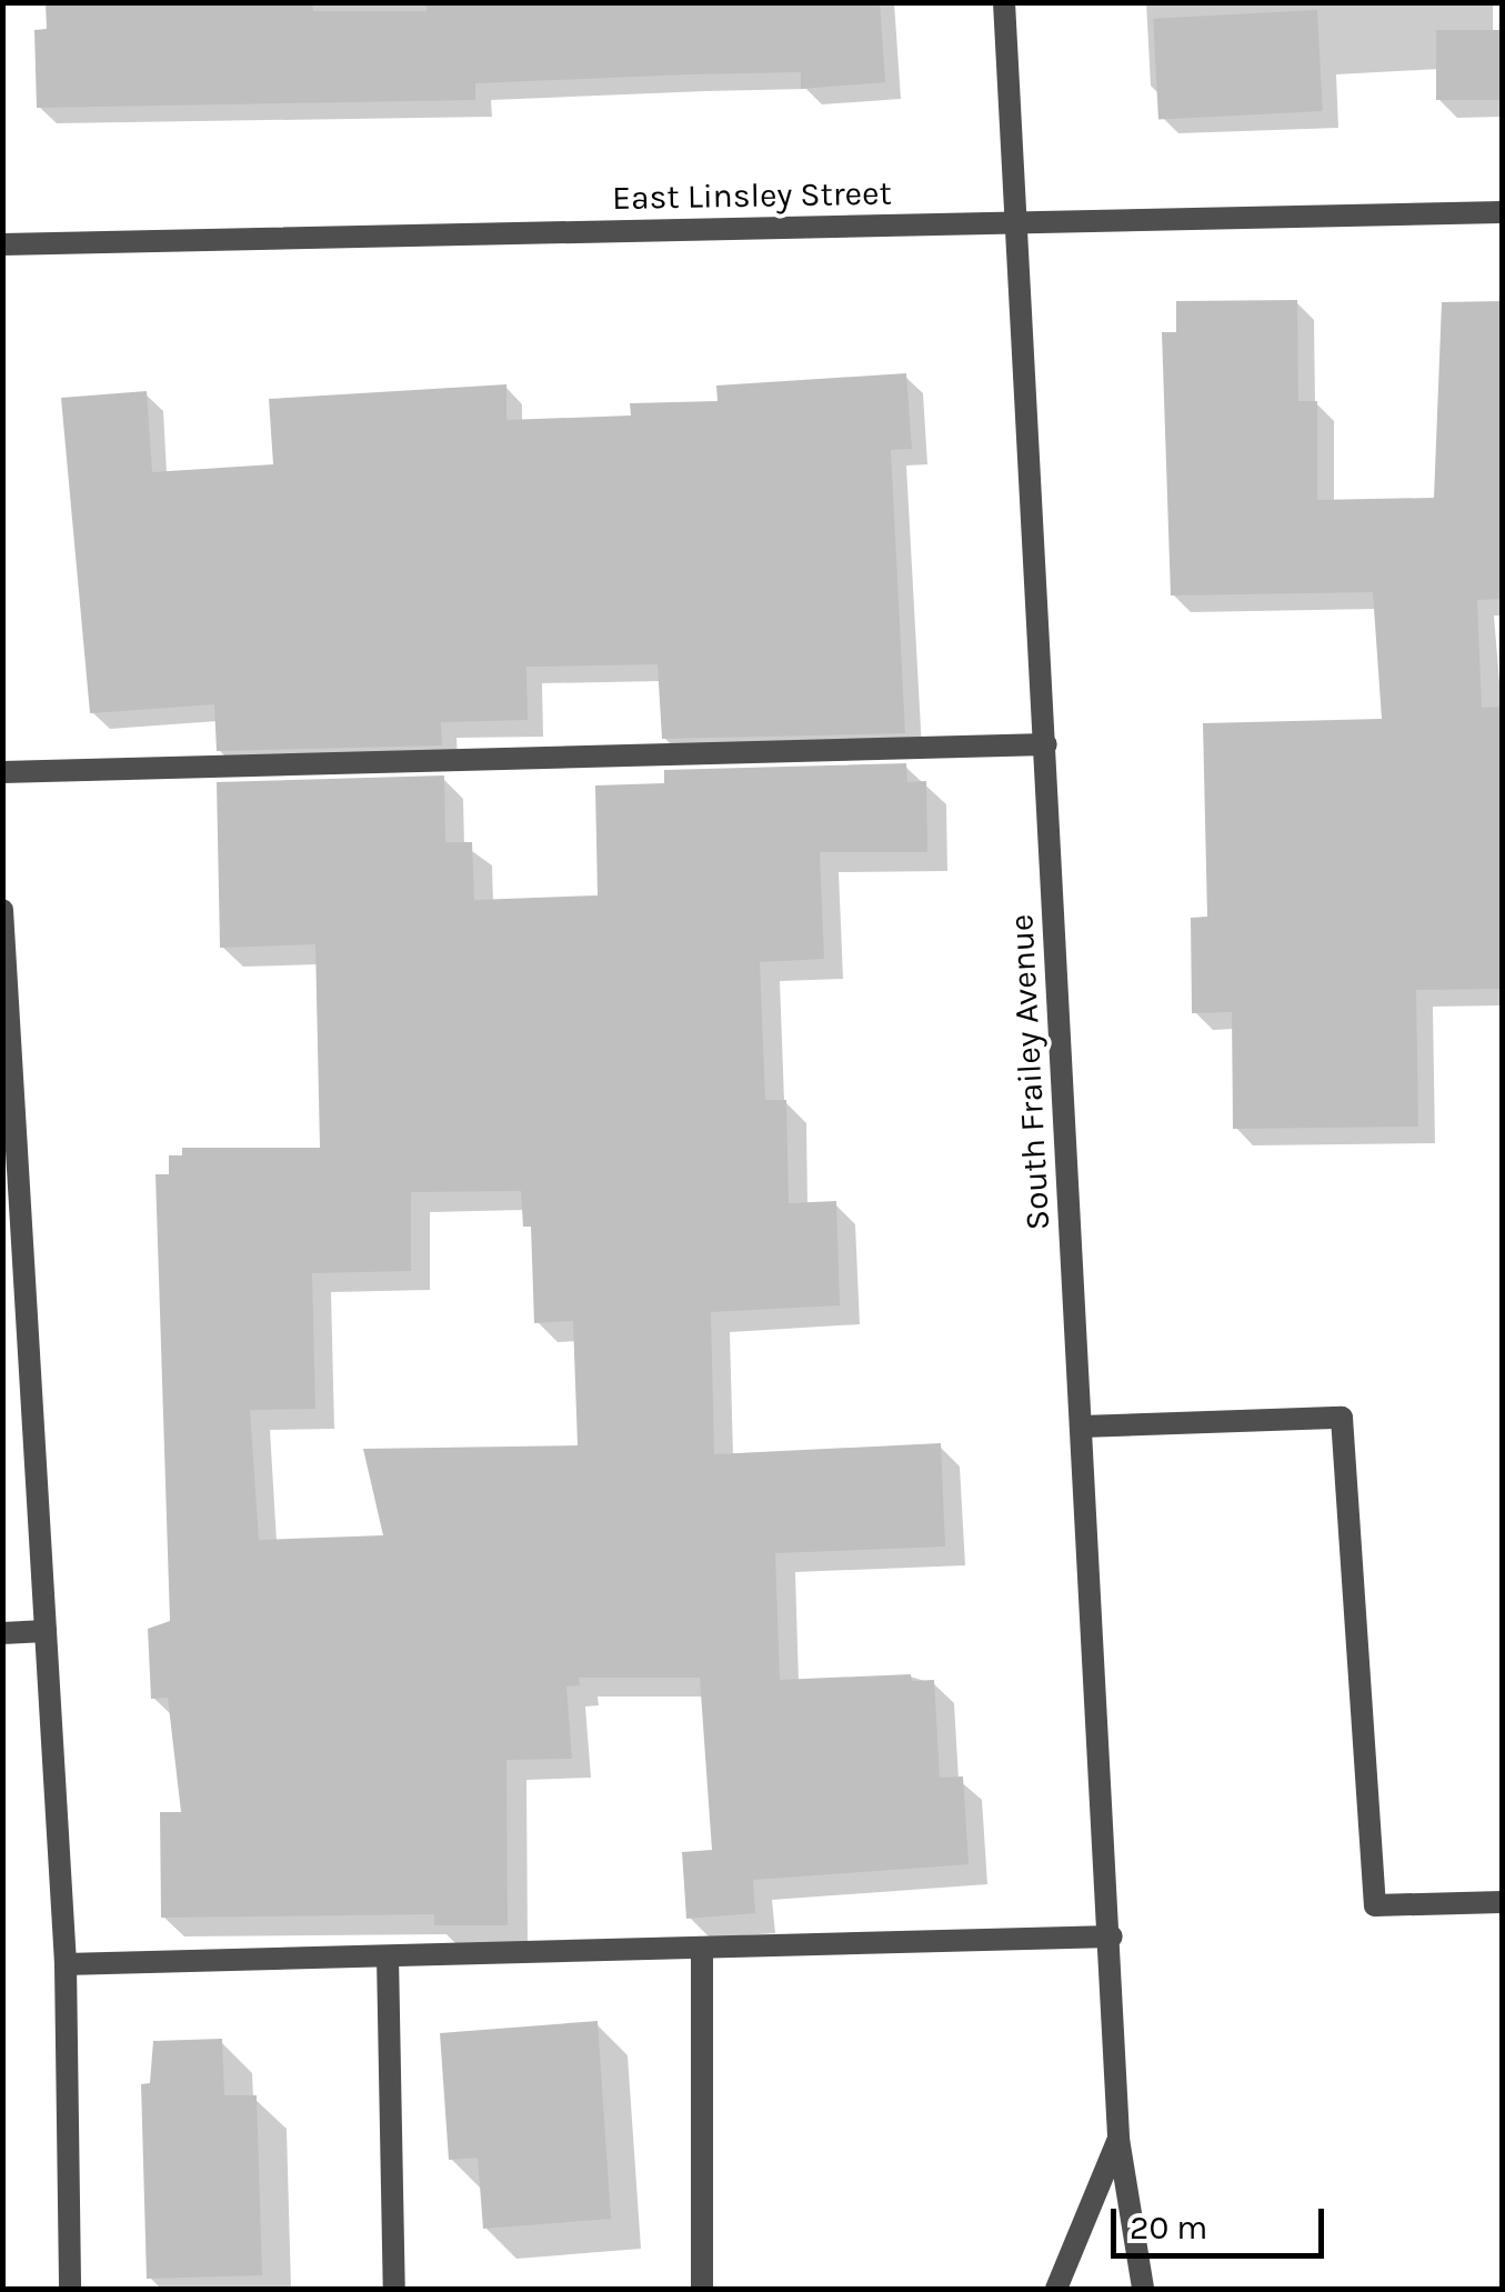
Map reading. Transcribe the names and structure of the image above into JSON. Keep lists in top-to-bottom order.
{
  "streets": {
    "street": ["East Linsley Street", "South Frailey Avenue"]
  },
  "crossings": [
    ["East Linsley Street", "South Frailey Avenue"]
  ],
  "scale_bar": "20 m"
}
